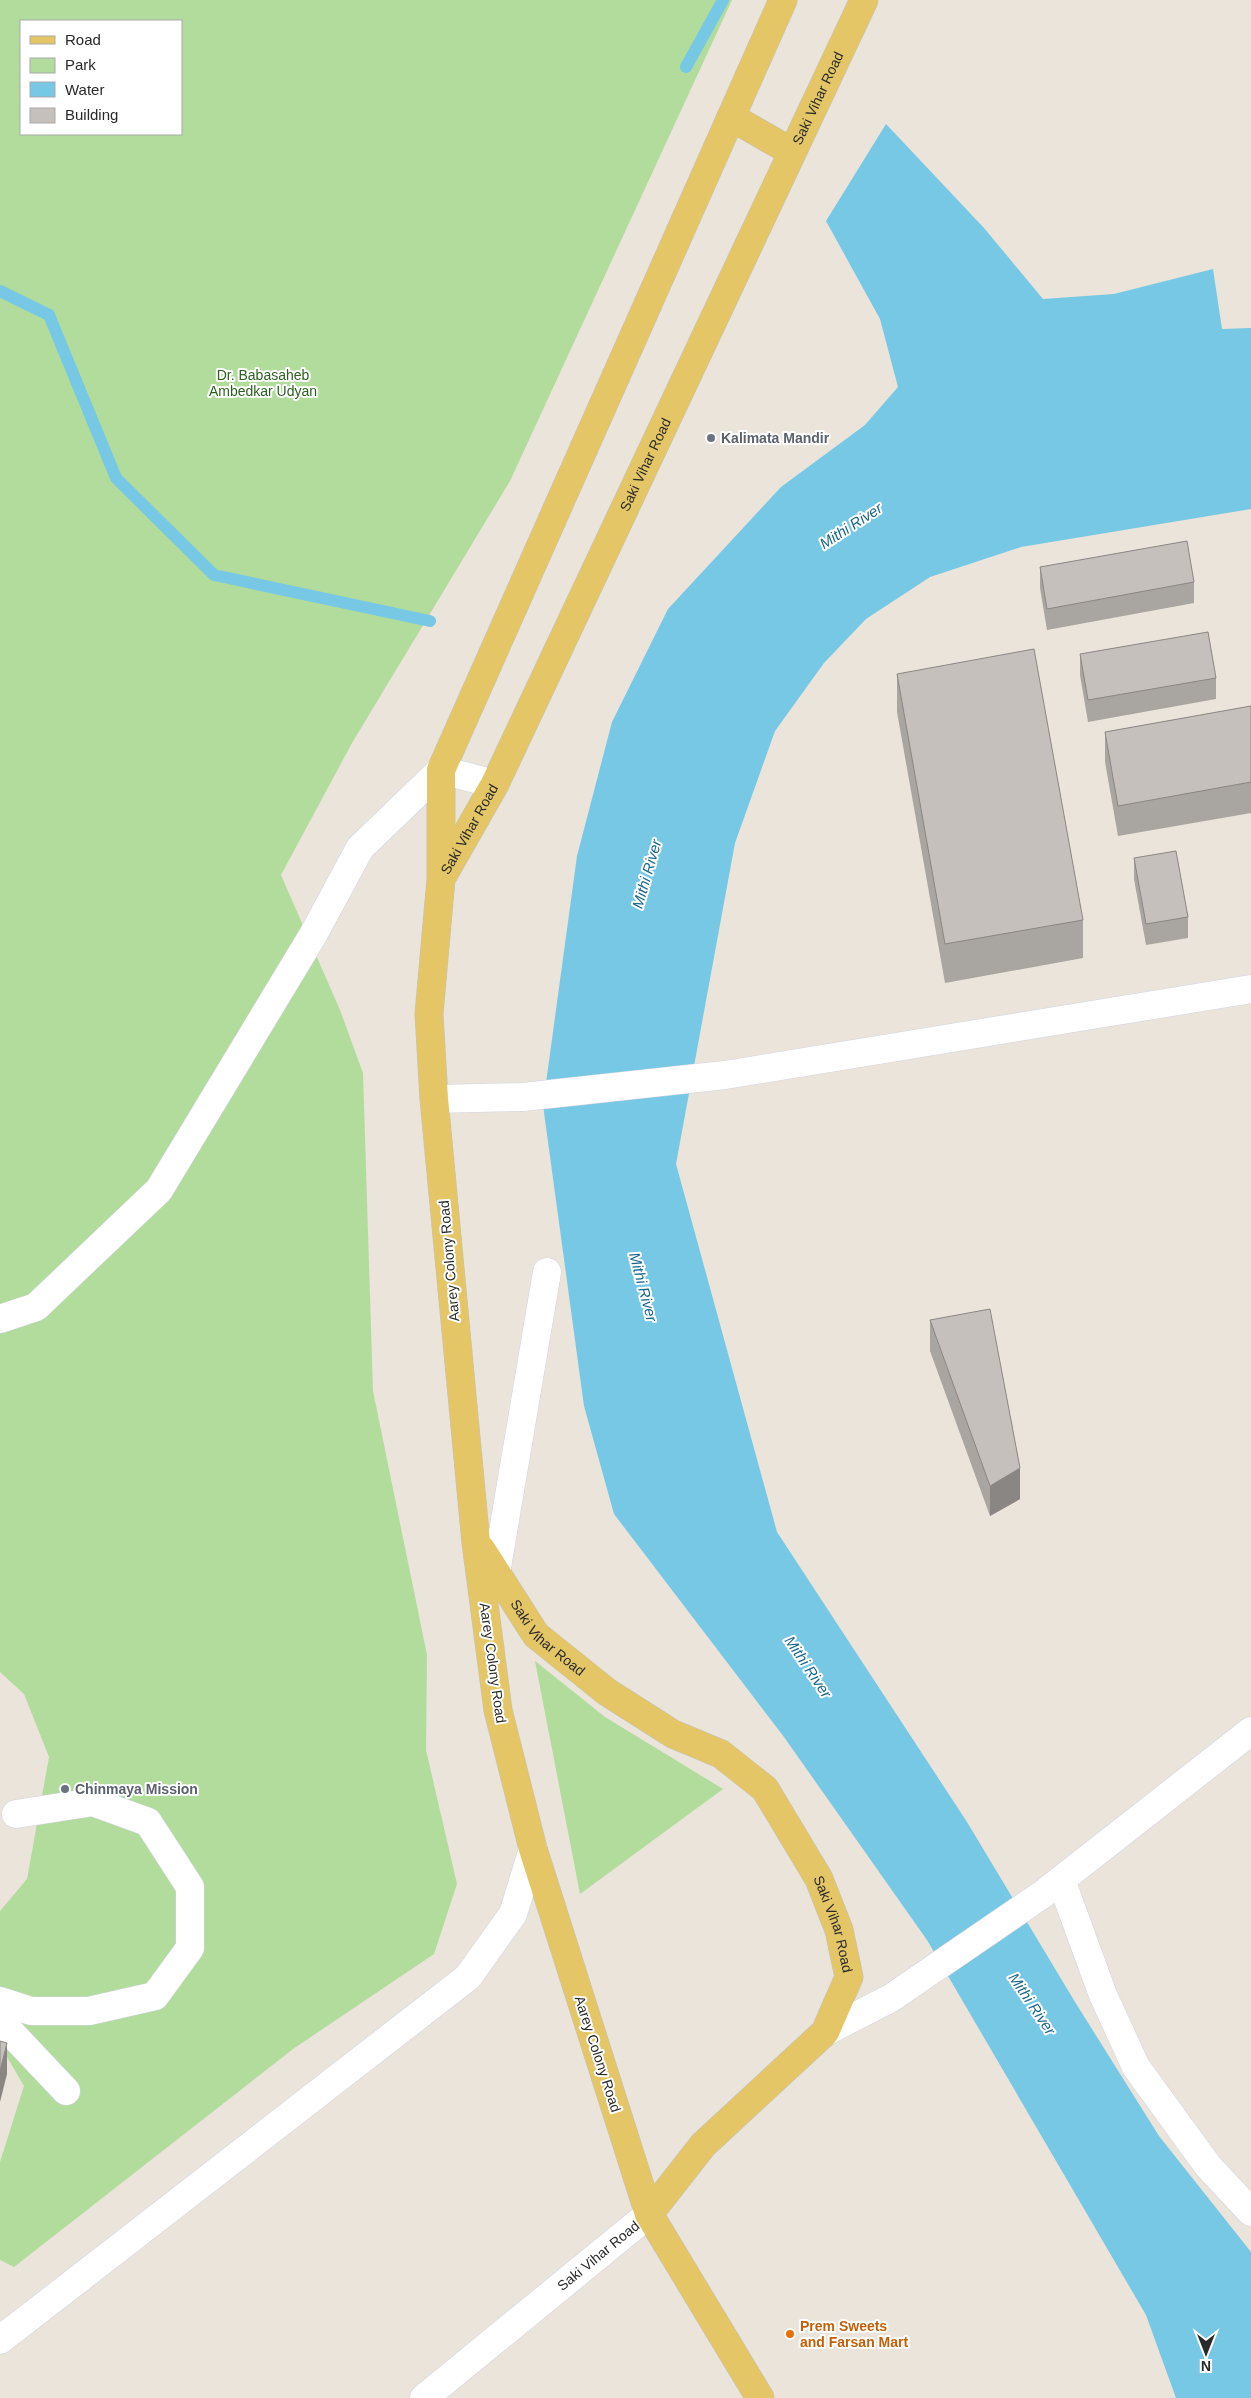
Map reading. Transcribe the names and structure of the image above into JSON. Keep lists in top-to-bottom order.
{
  "streets": {
    "main road": ["Saki Vihar Road", "Aarey Colony Road"]
  },
  "crossings": [
    ["Saki Vihar Road", "Aarey Colony Road"]
  ],
  "water": ["Mithi River"],
  "parks": ["Dr. Babasaheb Ambedkar Udyan"],
  "places": ["Kalimata Mandir", "Chinmaya Mission", "Prem Sweets and Farsan Mart"],
  "legend": [
    "Road",
    "Park",
    "Water",
    "Building"
  ],
  "north": "bottom"
}
